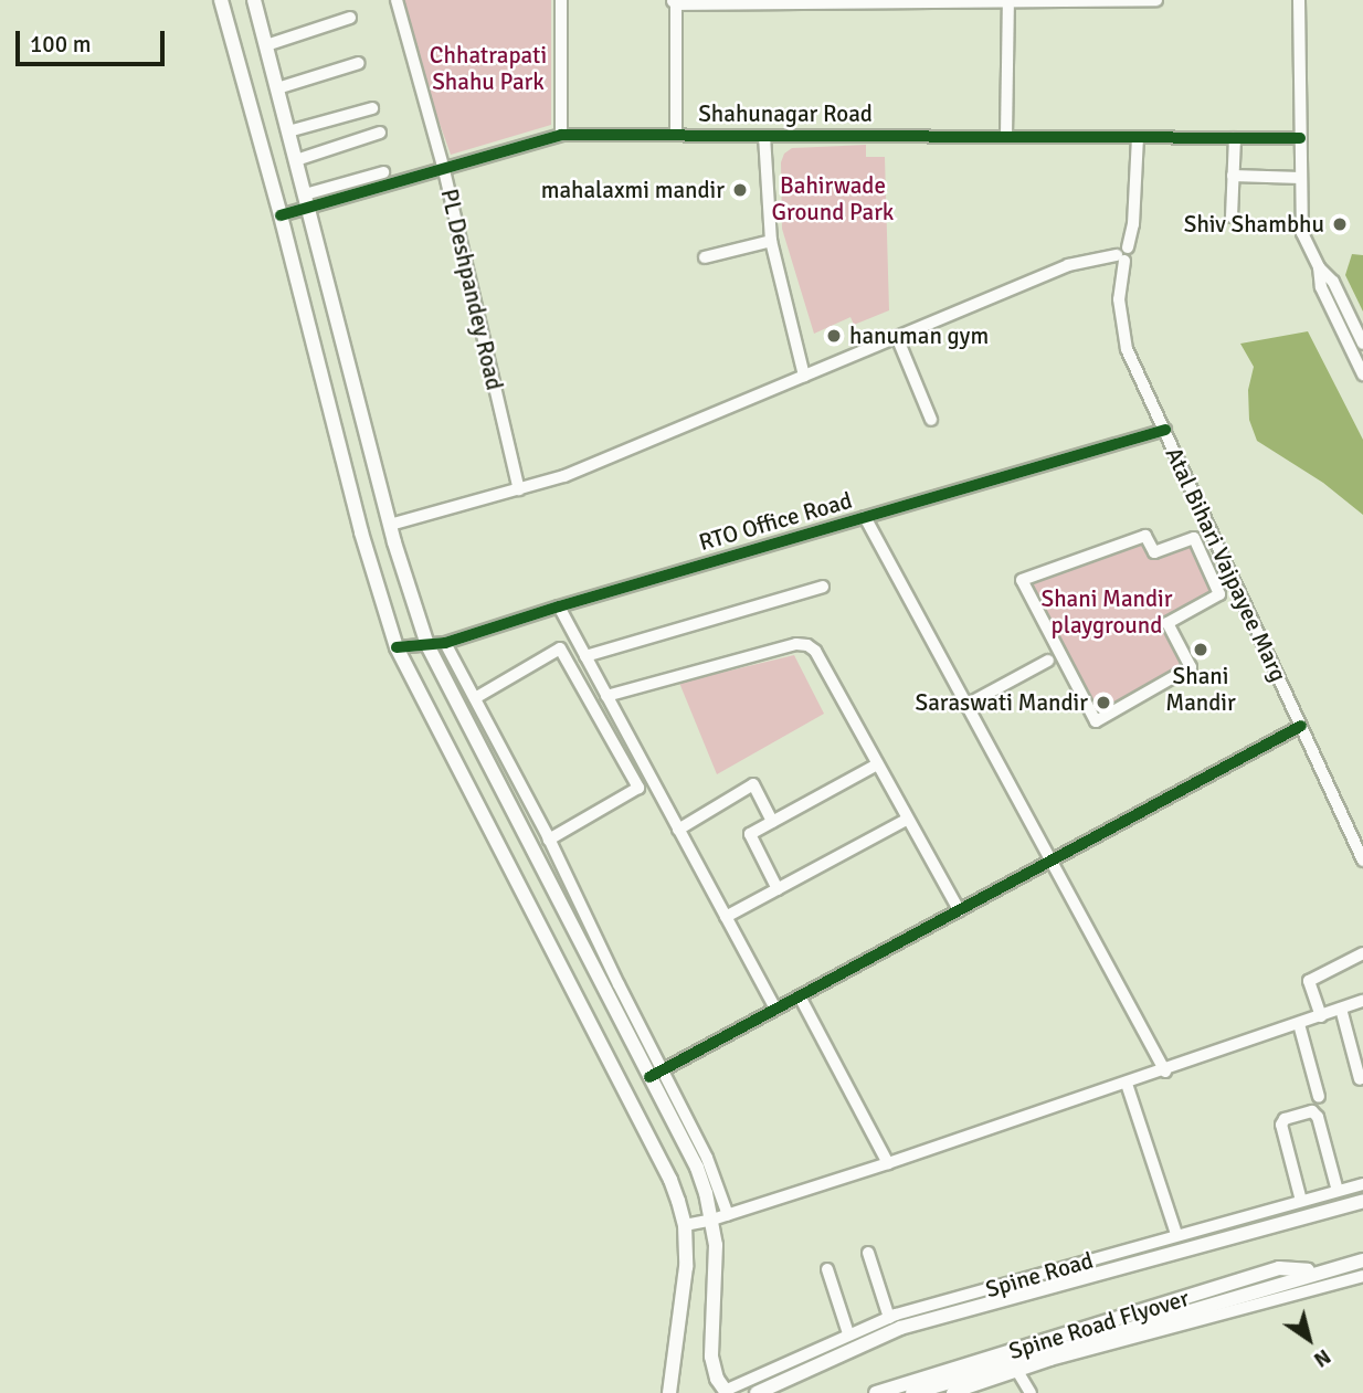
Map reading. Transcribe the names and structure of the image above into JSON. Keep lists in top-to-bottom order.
{
  "streets": {
    "main road": ["Spine Road", "Spine Road Flyover"],
    "street": [
      "Shahunagar Road",
      "PL Deshpandey Road",
      "RTO Office Road",
      "Atal Bihari Vajpayee Marg"
    ]
  },
  "crossings": [
    ["Shahunagar Road", "PL Deshpandey Road"],
    ["RTO Office Road", "Atal Bihari Vajpayee Marg"]
  ],
  "parks": ["Chhatrapati Shahu Park", "Bahirwade Ground Park", "Shani Mandir playground"],
  "places": [
    "mahalaxmi mandir",
    "Shiv Shambhu",
    "hanuman gym",
    "Shani Mandir",
    "Saraswati Mandir"
  ],
  "scale_bar": "100 m",
  "north": "bottom right"
}
